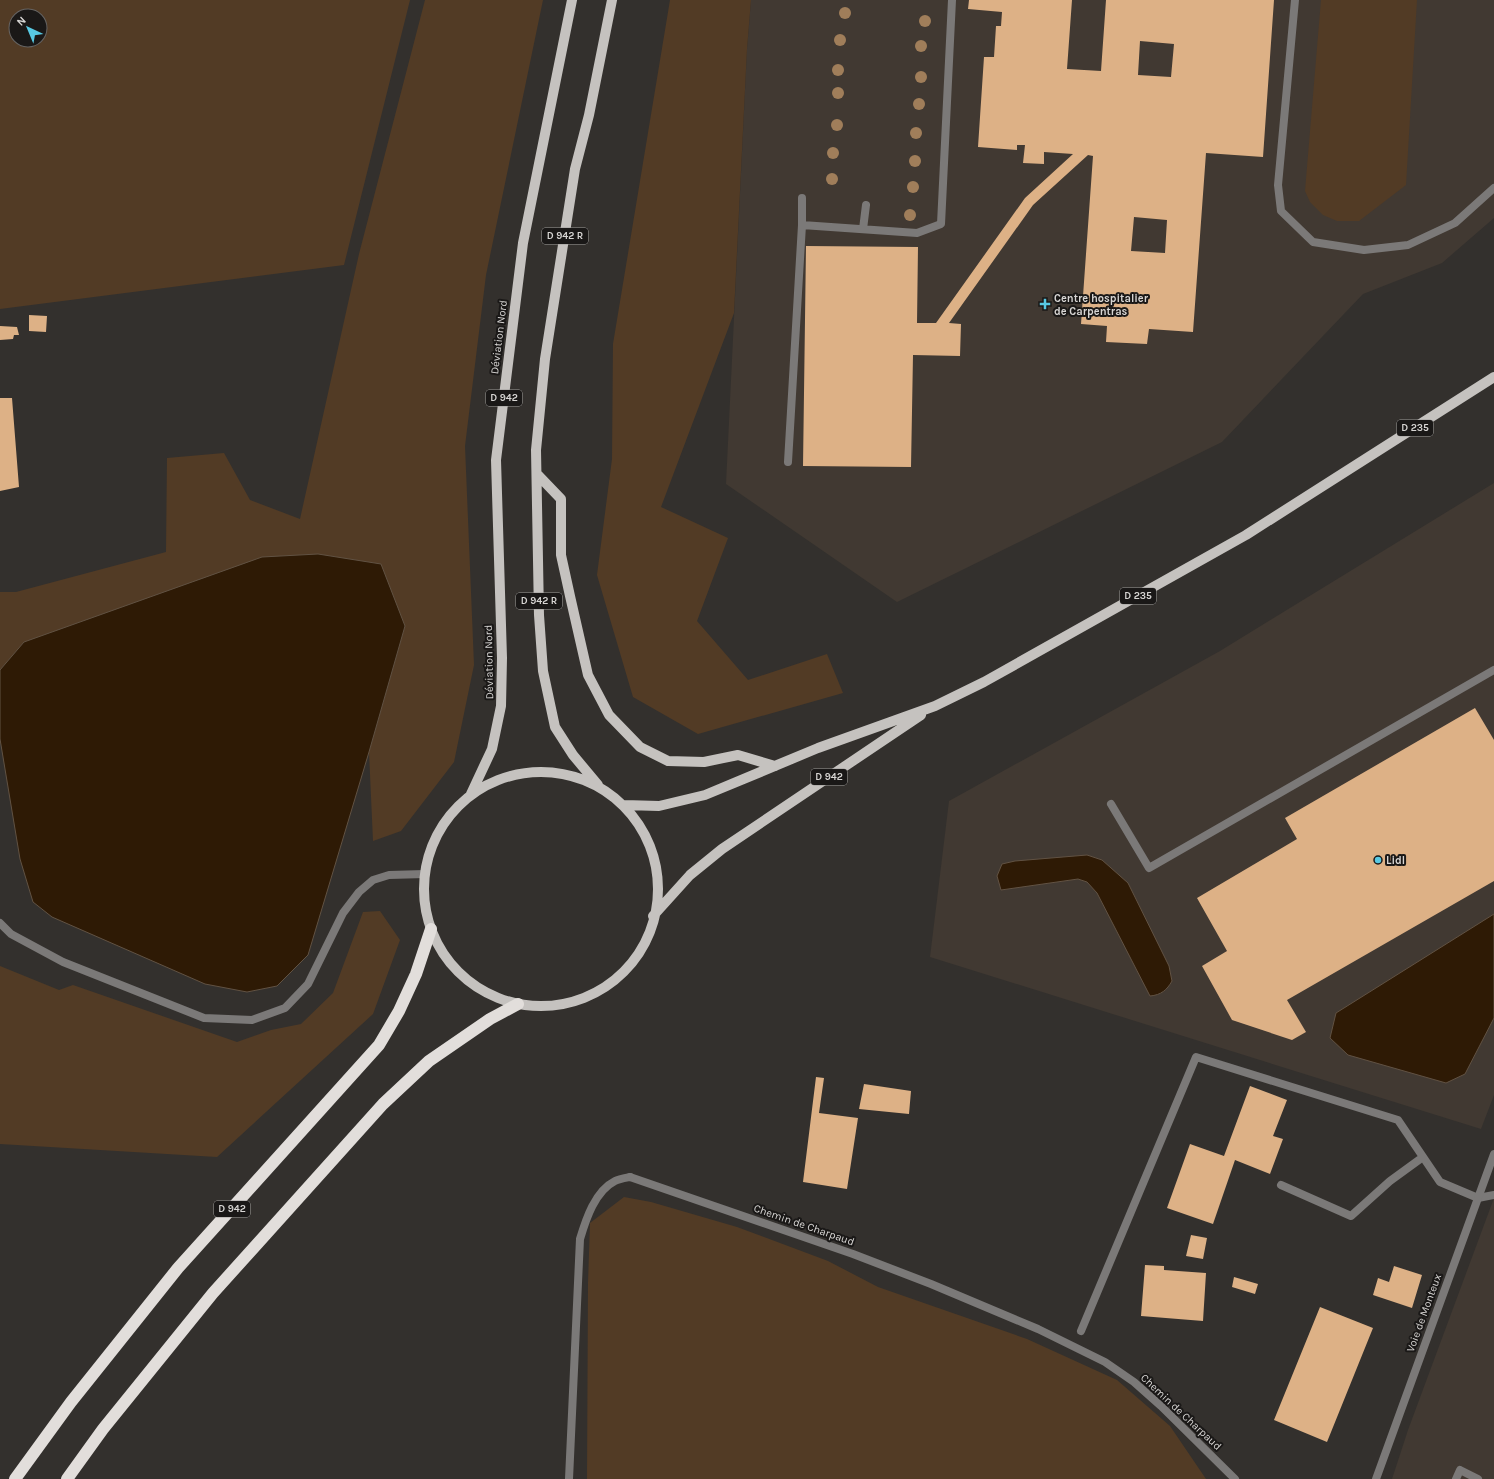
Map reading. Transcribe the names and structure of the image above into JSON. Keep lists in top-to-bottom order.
{
  "streets": {
    "highway": ["D 942"],
    "main road": ["D 942 R", "Déviation Nord", "D 235"],
    "street": ["Chemin de Charpaud", "Voie de Monteux"]
  },
  "crossings": [
    ["D 942", "D 235"]
  ],
  "places": {
    "health": ["Centre hospitalier de Carpentras"],
    "other": ["Lidl"]
  },
  "north": "top left"
}
